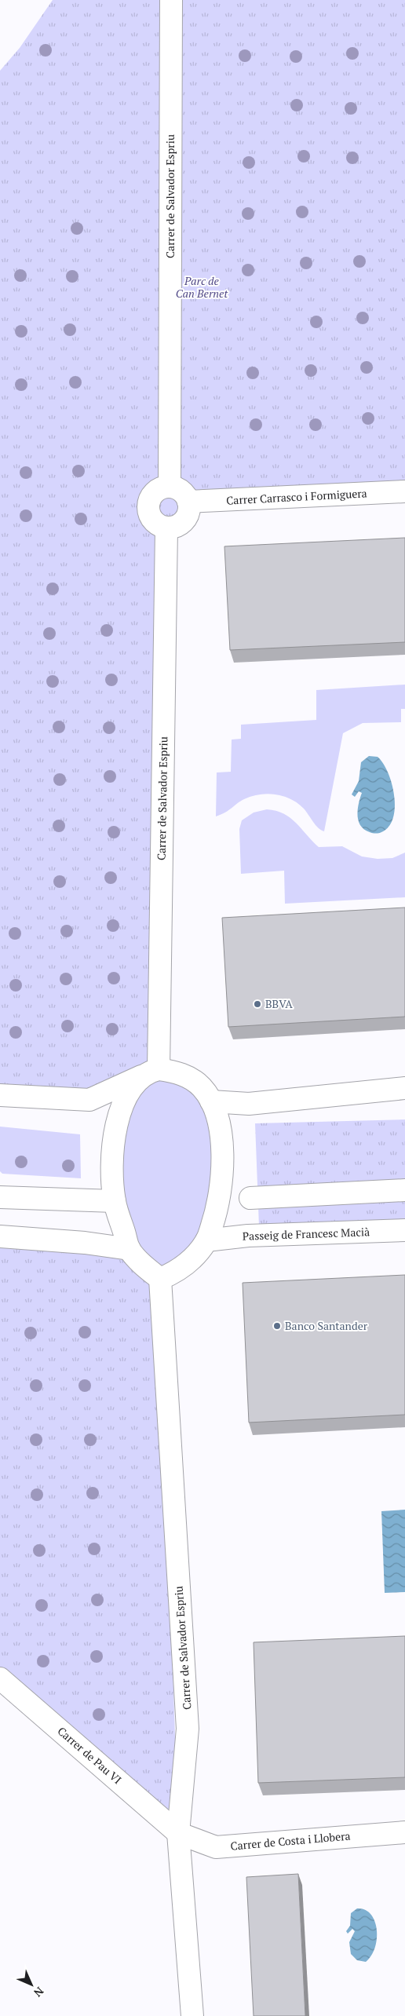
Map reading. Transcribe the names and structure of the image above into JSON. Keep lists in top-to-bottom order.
{
  "streets": {
    "street": [
      "Carrer de Salvador Espriu",
      "Carrer Carrasco i Formiguera",
      "Passeig de Francesc Macià",
      "Carrer de Pau VI",
      "Carrer de Costa i Llobera"
    ]
  },
  "crossings": [
    ["Carrer de Salvador Espriu", "Carrer Carrasco i Formiguera"],
    ["Carrer de Salvador Espriu", "Carrer de Pau VI"],
    ["Carrer de Salvador Espriu", "Carrer de Costa i Llobera"],
    ["Carrer de Pau VI", "Carrer de Costa i Llobera"]
  ],
  "parks": ["Parc de Can Bernet"],
  "places": ["BBVA", "Banco Santander"],
  "north": "bottom right"
}
